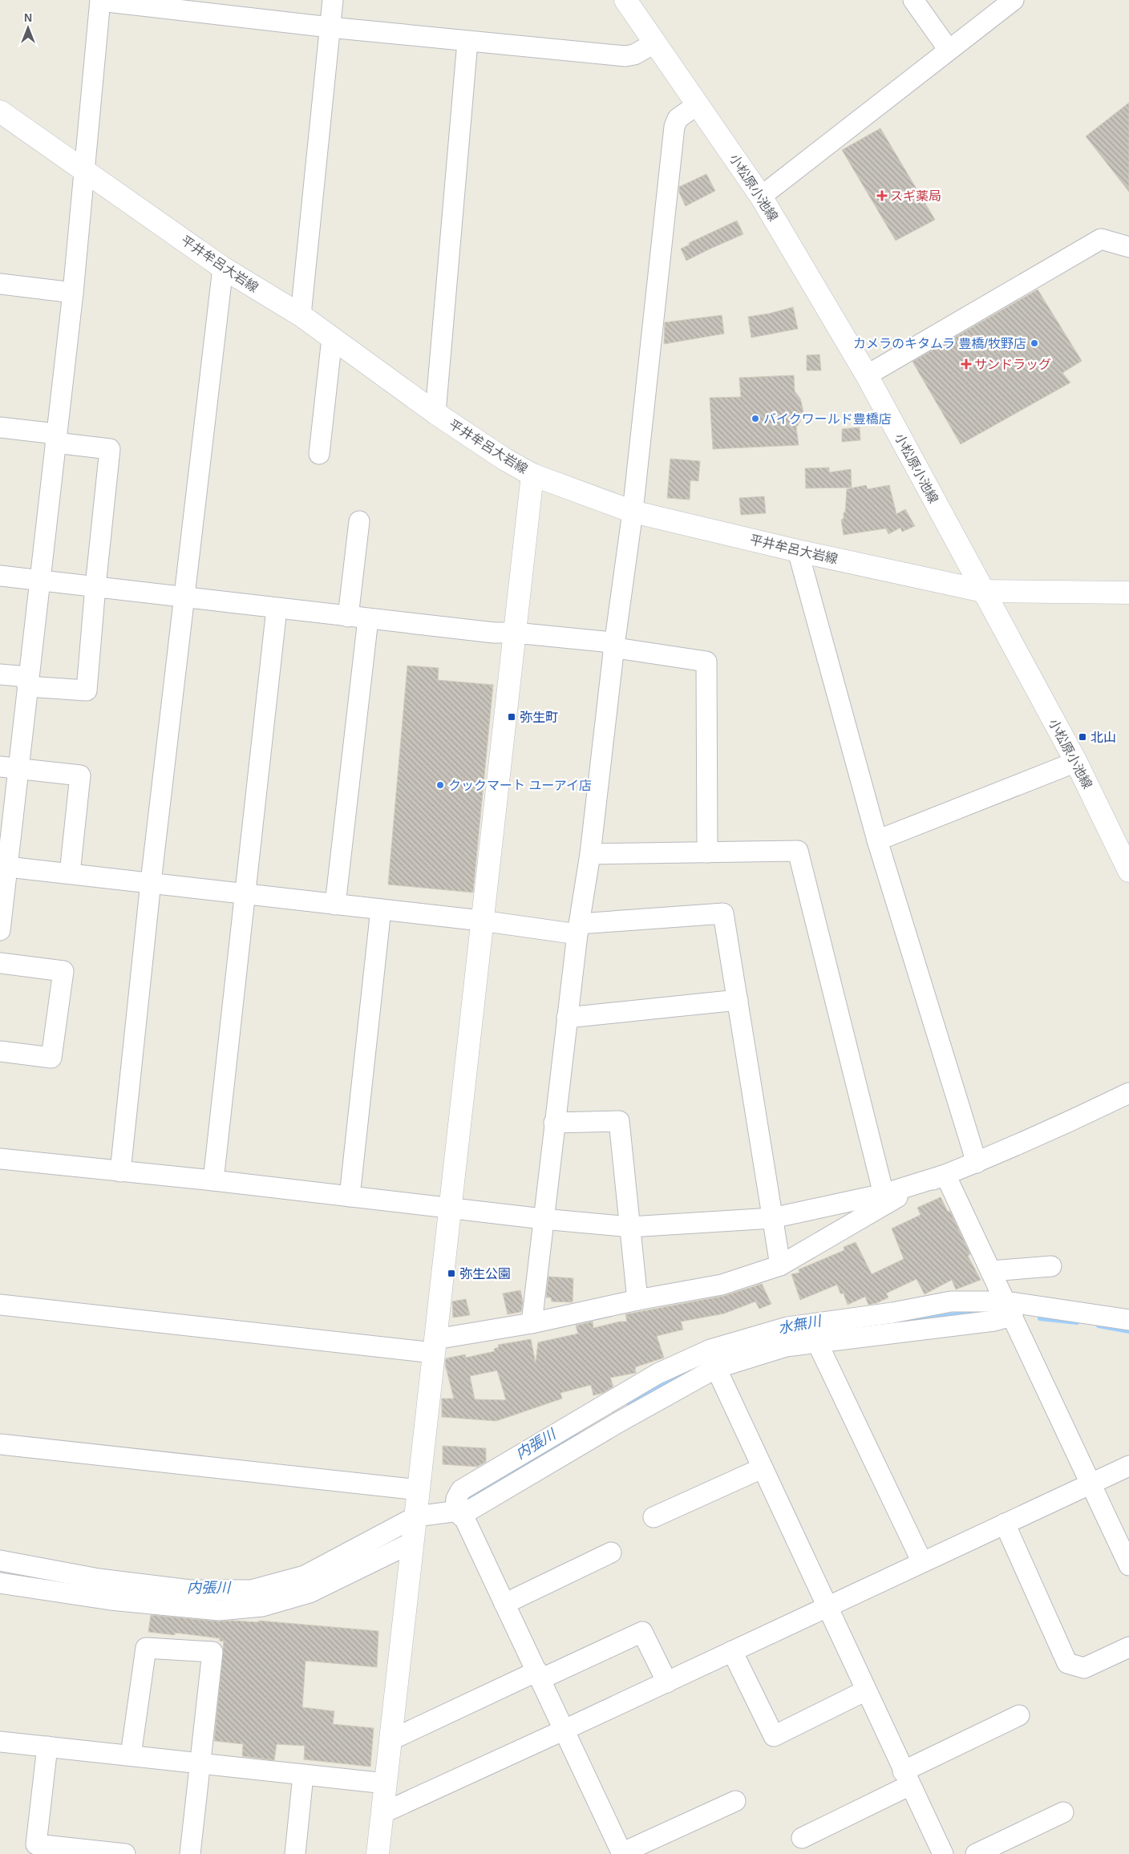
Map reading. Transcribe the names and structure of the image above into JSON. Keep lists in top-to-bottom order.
{
  "streets": {
    "main road": ["小松原小池線", "平井牟呂大岩線"]
  },
  "crossings": [
    ["小松原小池線", "平井牟呂大岩線"]
  ],
  "water": ["水無川", "内張川"],
  "places": {
    "health": ["スギ薬局", "サンドラッグ"],
    "other": ["カメラのキタムラ 豊橋/牧野店", "バイクワールド豊橋店", "クックマート ユーアイ店"],
    "transit": ["弥生町", "北山", "弥生公園"]
  },
  "north": "top"
}
